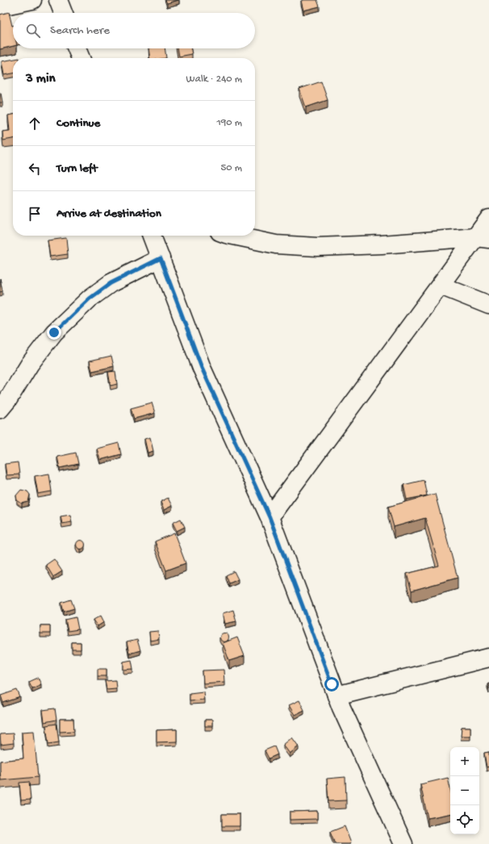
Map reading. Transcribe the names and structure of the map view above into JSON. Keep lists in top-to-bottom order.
{
  "page": {
    "search": "Search here",
    "heading": ["3 min", "Walk · 240 m"],
    "list": [
      ["Continue", "190 m"],
      ["Turn left", "50 m"],
      "Arrive at destination"
    ],
    "map_buttons": ["+", "−"]
  }
}
